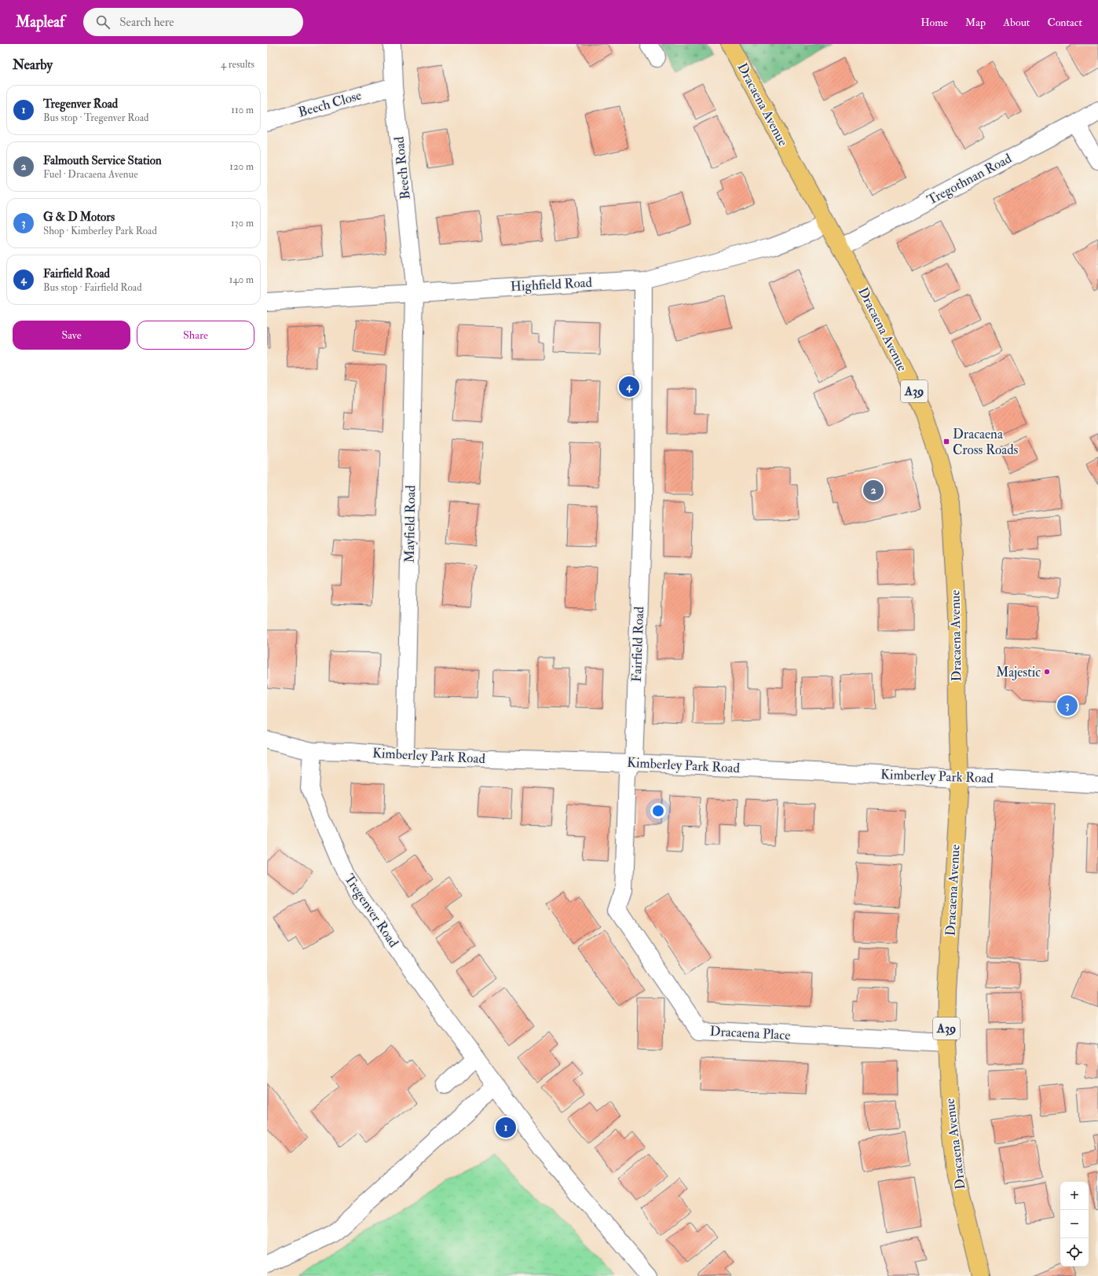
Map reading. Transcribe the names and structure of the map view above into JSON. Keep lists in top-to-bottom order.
{
  "streets": {
    "main road": ["Dracaena Avenue", "A39"],
    "street": [
      "Beech Close",
      "Beech Road",
      "Tregothnan Road",
      "Highfield Road",
      "Mayfield Road",
      "Fairfield Road",
      "Kimberley Park Road",
      "Tregenver Road",
      "Dracaena Place"
    ]
  },
  "crossings": [
    ["Beech Close", "Beech Road"],
    ["Dracaena Avenue", "Tregothnan Road"],
    ["Dracaena Avenue", "Highfield Road"],
    ["Dracaena Avenue", "Kimberley Park Road"],
    ["Dracaena Avenue", "Dracaena Place"],
    ["Beech Road", "Highfield Road"],
    ["Beech Road", "Mayfield Road"],
    ["Highfield Road", "Mayfield Road"],
    ["Highfield Road", "Fairfield Road"],
    ["Mayfield Road", "Kimberley Park Road"],
    ["Fairfield Road", "Kimberley Park Road"],
    ["Fairfield Road", "Dracaena Place"],
    ["Kimberley Park Road", "Tregenver Road"],
    ["Kimberley Park Road", "Dracaena Place"]
  ],
  "places": {
    "transit": ["Dracaena Cross Roads"],
    "other": ["Majestic"]
  },
  "page": {
    "header": "Mapleaf",
    "search": "Search here",
    "nav": [
      "Home",
      "Map",
      "About",
      "Contact"
    ],
    "heading": ["Nearby", "4 results"],
    "list": [
      {
        "mark": "1",
        "name": "Tregenver Road",
        "note": "Bus stop · Tregenver Road",
        "value": "110 m"
      },
      {
        "mark": "2",
        "name": "Falmouth Service Station",
        "note": "Fuel · Dracaena Avenue",
        "value": "120 m"
      },
      {
        "mark": "3",
        "name": "G & D Motors",
        "note": "Shop · Kimberley Park Road",
        "value": "130 m"
      },
      {
        "mark": "4",
        "name": "Fairfield Road",
        "note": "Bus stop · Fairfield Road",
        "value": "140 m"
      }
    ],
    "buttons": ["Save", "Share"],
    "pins": [
      "4",
      "2",
      "3",
      "1"
    ],
    "map_buttons": ["+", "−"]
  }
}
